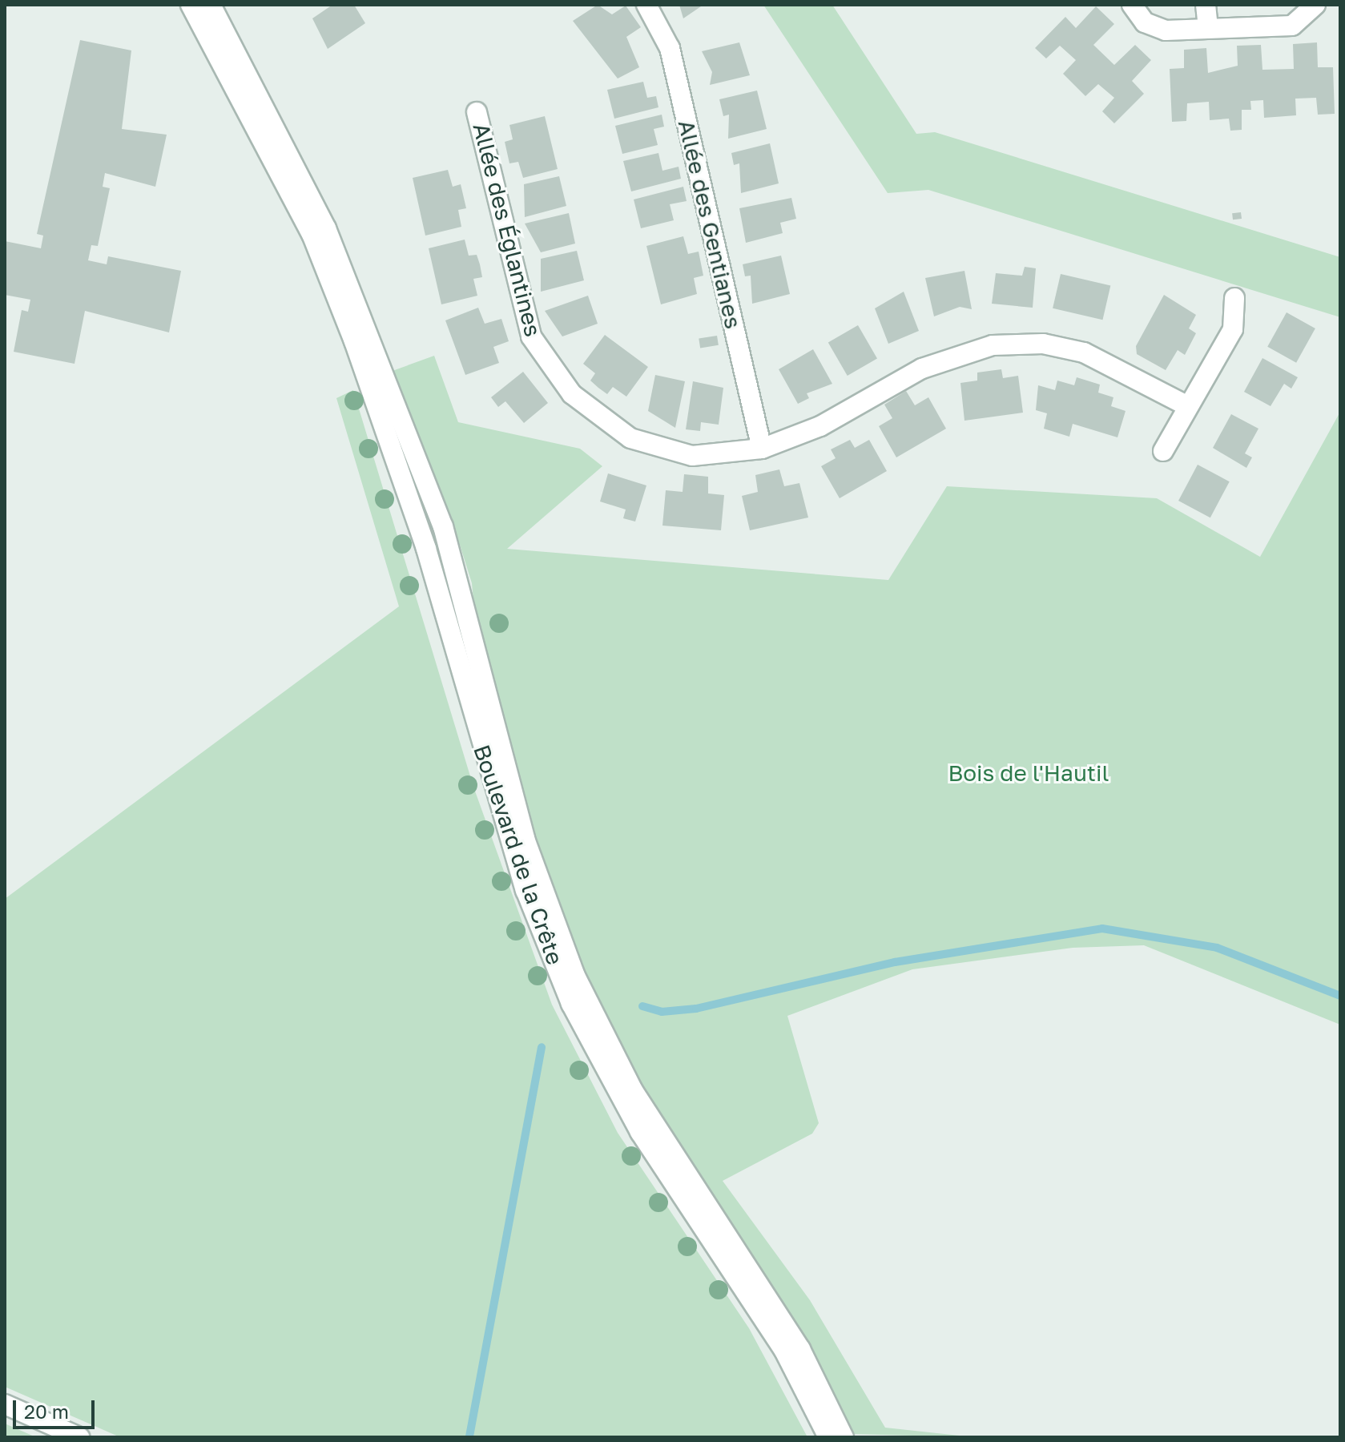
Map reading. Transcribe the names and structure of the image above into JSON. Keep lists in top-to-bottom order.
{
  "streets": {
    "street": ["Allée des Gentianes", "Allée des Églantines", "Boulevard de la Crête"]
  },
  "crossings": [
    ["Allée des Gentianes", "Allée des Églantines"]
  ],
  "parks": ["Bois de l'Hautil"],
  "scale_bar": "20 m"
}
